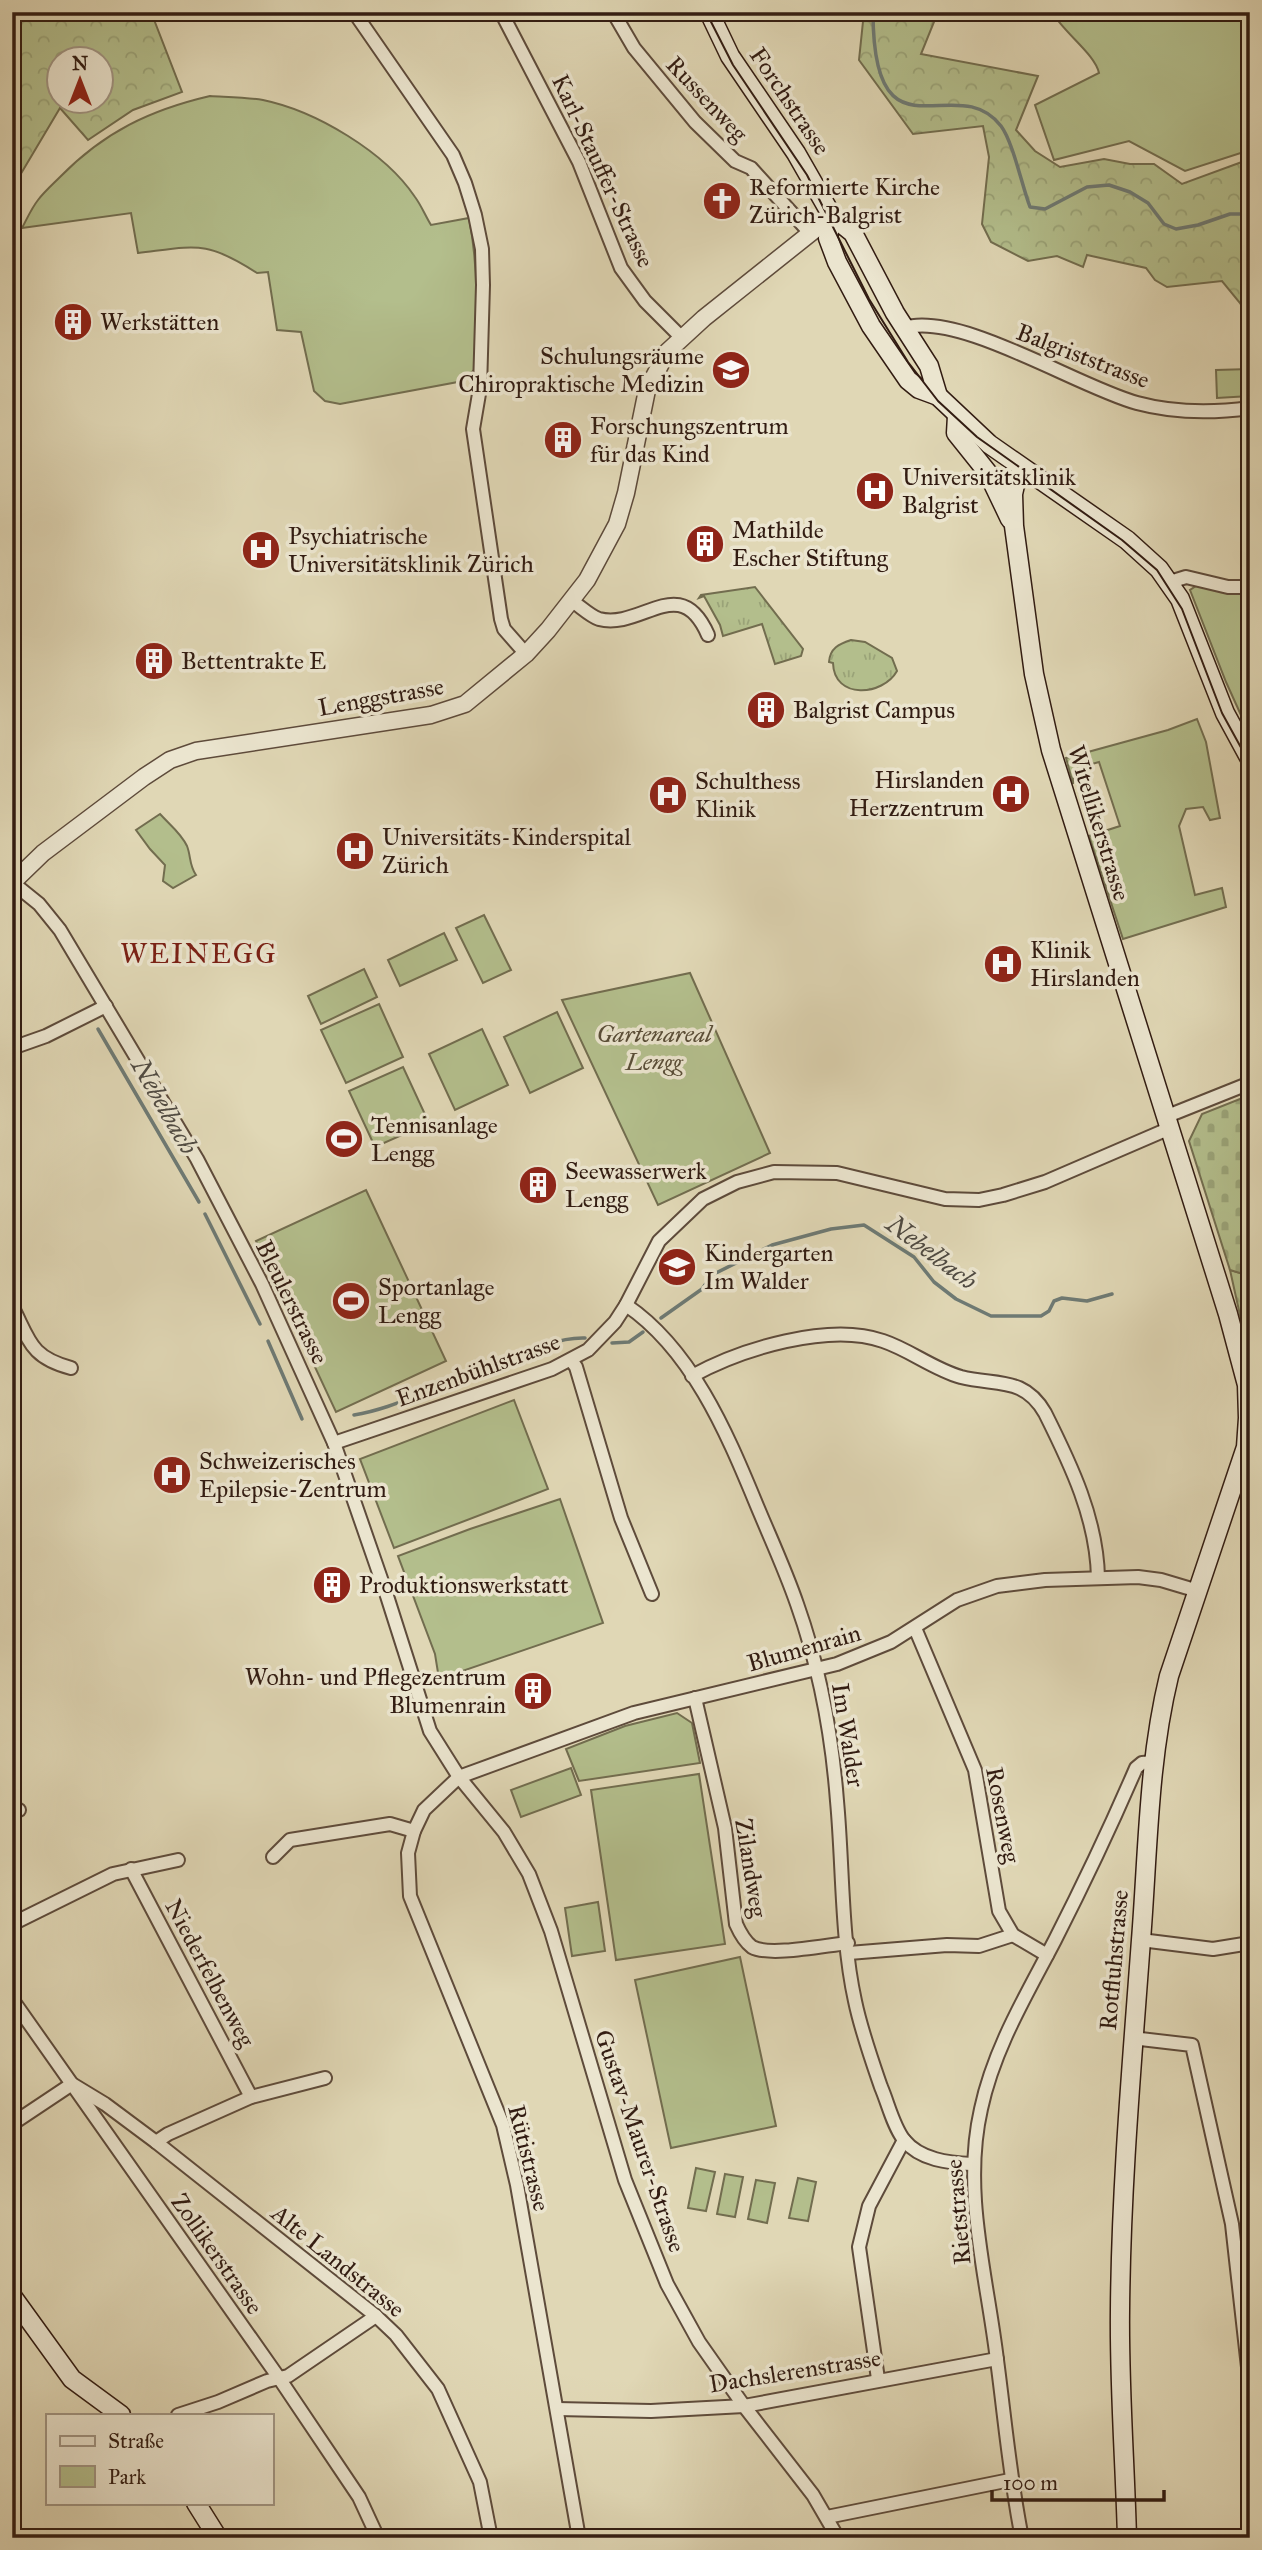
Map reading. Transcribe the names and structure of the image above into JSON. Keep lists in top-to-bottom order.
{
  "streets": {
    "main road": ["Forchstrasse", "Witellikerstrasse", "Rotfluhstrasse"],
    "street": [
      "Russenweg",
      "Karl-Stauffer-Strasse",
      "Balgriststrasse",
      "Lenggstrasse",
      "Bleulerstrasse",
      "Enzenbühlstrasse",
      "Blumenrain",
      "Im Walder",
      "Rosenweg",
      "Zilandweg",
      "Niederfelbenweg",
      "Gustav-Maurer-Strasse",
      "Rütistrasse",
      "Rietstrasse",
      "Zollikerstrasse",
      "Alte Landstrasse",
      "Dachslerenstrasse"
    ]
  },
  "crossings": [
    ["Russenweg", "Lenggstrasse"],
    ["Forchstrasse", "Balgriststrasse"],
    ["Forchstrasse", "Lenggstrasse"],
    ["Forchstrasse", "Witellikerstrasse"],
    ["Karl-Stauffer-Strasse", "Lenggstrasse"],
    ["Lenggstrasse", "Bleulerstrasse"],
    ["Witellikerstrasse", "Enzenbühlstrasse"],
    ["Witellikerstrasse", "Rotfluhstrasse"],
    ["Bleulerstrasse", "Enzenbühlstrasse"],
    ["Bleulerstrasse", "Blumenrain"],
    ["Bleulerstrasse", "Gustav-Maurer-Strasse"],
    ["Bleulerstrasse", "Rütistrasse"],
    ["Enzenbühlstrasse", "Im Walder"],
    ["Blumenrain", "Im Walder"],
    ["Blumenrain", "Rosenweg"],
    ["Blumenrain", "Zilandweg"],
    ["Blumenrain", "Rotfluhstrasse"],
    ["Blumenrain", "Gustav-Maurer-Strasse"],
    ["Blumenrain", "Rütistrasse"],
    ["Im Walder", "Zilandweg"],
    ["Rotfluhstrasse", "Rietstrasse"],
    ["Gustav-Maurer-Strasse", "Rütistrasse"],
    ["Gustav-Maurer-Strasse", "Dachslerenstrasse"],
    ["Rütistrasse", "Dachslerenstrasse"],
    ["Rietstrasse", "Dachslerenstrasse"],
    ["Zollikerstrasse", "Alte Landstrasse"]
  ],
  "districts": ["WEINEGG"],
  "water": ["Nebelbach"],
  "parks": ["Gartenareal Lengg"],
  "places": {
    "church": ["Reformierte Kirche Zürich-Balgrist"],
    "building": [
      "Werkstätten",
      "Forschungszentrum für das Kind",
      "Mathilde Escher Stiftung",
      "Bettentrakte E",
      "Balgrist Campus",
      "Seewasserwerk Lengg",
      "Produktionswerkstatt",
      "Wohn- und Pflegezentrum Blumenrain"
    ],
    "school or university": ["Schulungsräume Chiropraktische Medizin", "Kindergarten Im Walder"],
    "hospital": [
      "Universitätsklinik Balgrist",
      "Psychiatrische Universitätsklinik Zürich",
      "Hirslanden Herzzentrum",
      "Schulthess Klinik",
      "Universitäts-Kinderspital Zürich",
      "Klinik Hirslanden",
      "Schweizerisches Epilepsie-Zentrum"
    ],
    "sports": ["Tennisanlage Lengg", "Sportanlage Lengg"]
  },
  "legend": ["Straße", "Park"],
  "scale_bar": "100 m",
  "north": "top"
}
